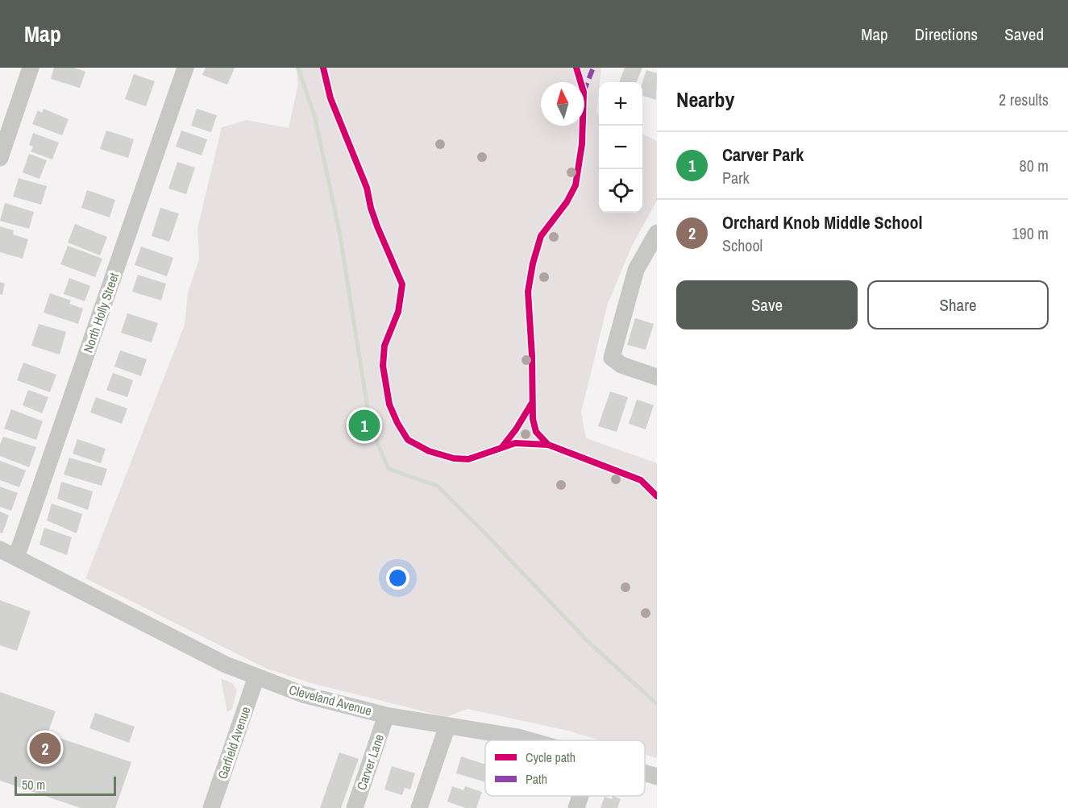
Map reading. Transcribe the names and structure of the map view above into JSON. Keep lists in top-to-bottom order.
{
  "streets": {
    "street": [
      "North Holly Street",
      "Cleveland Avenue",
      "Garfield Avenue",
      "Carver Lane"
    ]
  },
  "crossings": [
    ["North Holly Street", "Cleveland Avenue"],
    ["Cleveland Avenue", "Garfield Avenue"],
    ["Cleveland Avenue", "Carver Lane"]
  ],
  "legend": ["Cycle path", "Path"],
  "scale_bar": "50 m",
  "north": "top",
  "page": {
    "header": "Map",
    "nav": ["Map", "Directions", "Saved"],
    "heading": ["Nearby", "2 results"],
    "map_buttons": ["+", "−"],
    "list": [
      {
        "mark": "1",
        "name": "Carver Park",
        "note": "Park",
        "value": "80 m"
      },
      {
        "mark": "2",
        "name": "Orchard Knob Middle School",
        "note": "School",
        "value": "190 m"
      }
    ],
    "buttons": ["Save", "Share"],
    "pins": ["1", "2"],
    "scale": "50 m"
  }
}
